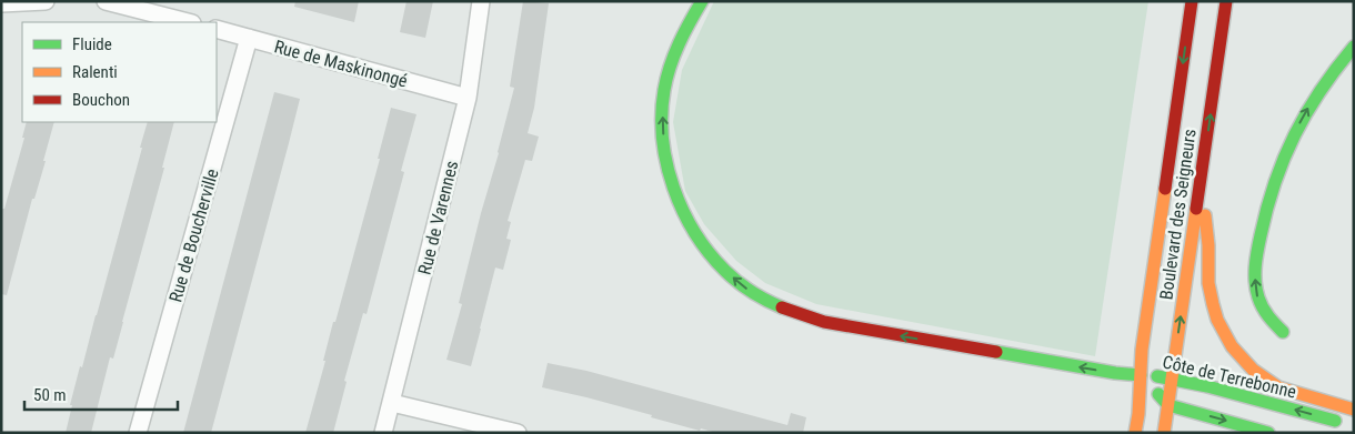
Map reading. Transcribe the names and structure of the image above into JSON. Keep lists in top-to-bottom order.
{
  "streets": {
    "main road": ["Boulevard des Seigneurs", "Côte de Terrebonne"],
    "street": ["Rue de Maskinongé", "Rue de Varennes", "Rue de Boucherville"]
  },
  "crossings": [
    ["Rue de Maskinongé", "Rue de Varennes"],
    ["Rue de Maskinongé", "Rue de Boucherville"],
    ["Boulevard des Seigneurs", "Côte de Terrebonne"]
  ],
  "legend": ["Fluide", "Ralenti", "Bouchon"],
  "scale_bar": "50 m"
}
